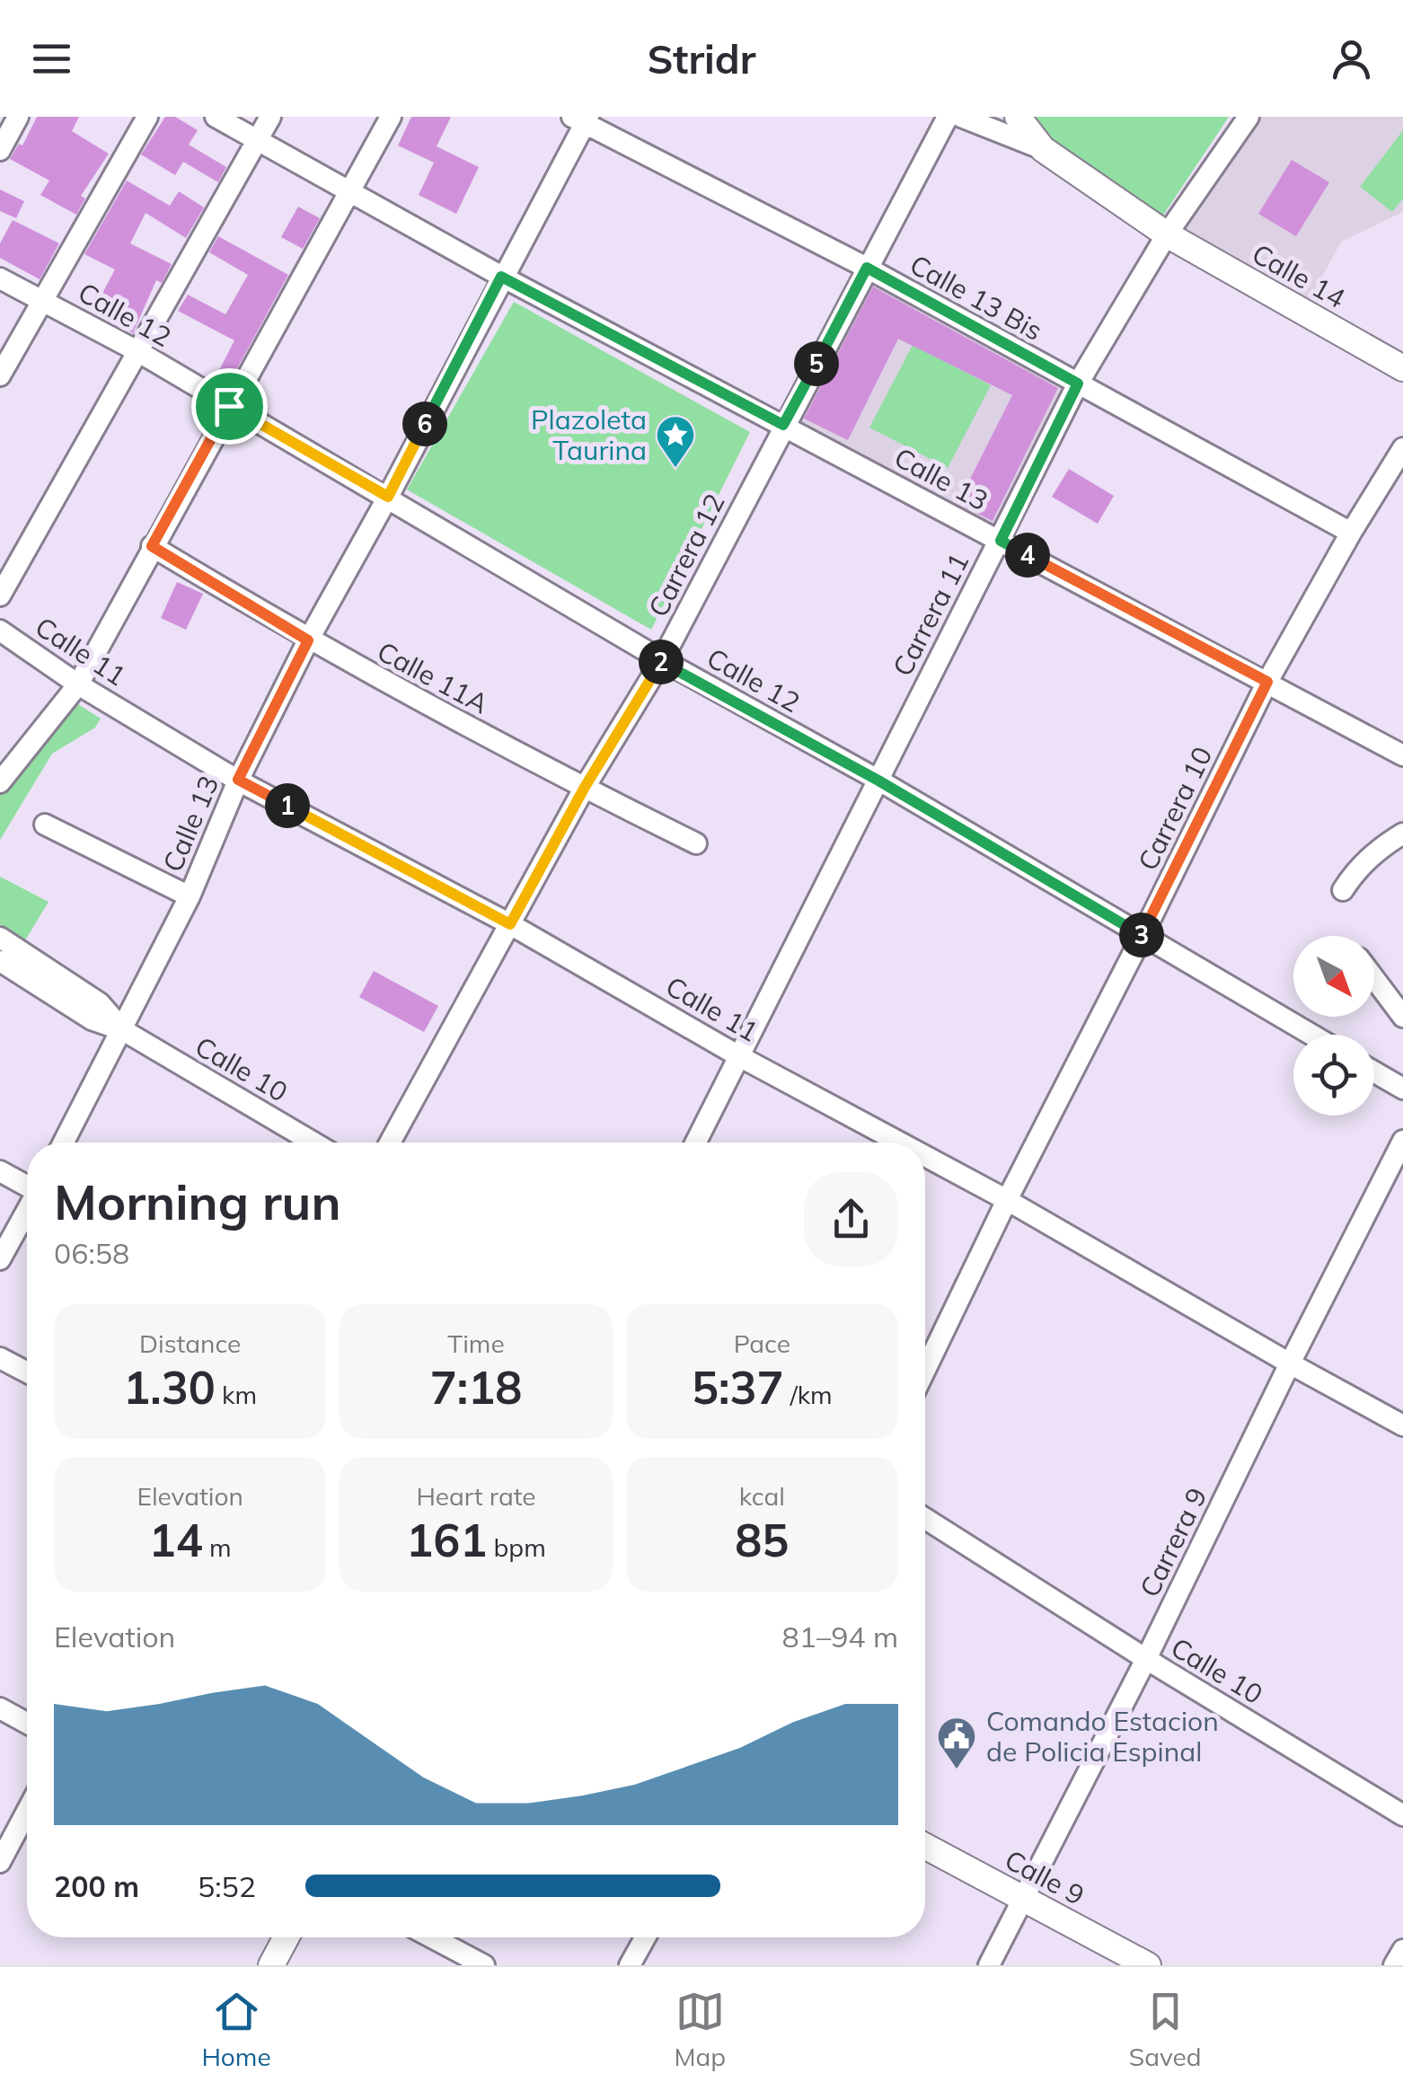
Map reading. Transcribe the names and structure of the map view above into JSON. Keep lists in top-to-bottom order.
{
  "streets": {
    "street": [
      "Calle 14",
      "Calle 13 Bis",
      "Calle 12",
      "Calle 13",
      "Carrera 12",
      "Carrera 11",
      "Calle 11",
      "Calle 11A",
      "Carrera 10",
      "Calle 10",
      "Carrera 9",
      "Calle 9"
    ]
  },
  "crossings": [
    ["Calle 14", "Carrera 11"],
    ["Calle 13 Bis", "Calle 13"],
    ["Calle 13 Bis", "Carrera 12"],
    ["Calle 13 Bis", "Carrera 11"],
    ["Calle 13 Bis", "Carrera 10"],
    ["Calle 12", "Calle 13"],
    ["Calle 12", "Carrera 12"],
    ["Calle 12", "Carrera 11"],
    ["Calle 12", "Carrera 10"],
    ["Calle 13", "Carrera 12"],
    ["Calle 13", "Carrera 11"],
    ["Calle 13", "Calle 11"],
    ["Calle 13", "Calle 11A"],
    ["Calle 13", "Carrera 10"],
    ["Calle 13", "Calle 10"],
    ["Carrera 12", "Calle 11"],
    ["Carrera 12", "Calle 11A"],
    ["Carrera 11", "Calle 11"],
    ["Calle 11", "Carrera 10"],
    ["Calle 11", "Carrera 9"],
    ["Calle 10", "Carrera 9"],
    ["Carrera 9", "Calle 9"]
  ],
  "places": {
    "place": ["Plazoleta Taurina"],
    "public building": ["Comando Estacion de Policia Espinal"]
  },
  "north": "bottom right",
  "page": {
    "header": "Stridr",
    "pins": [
      "5",
      "6",
      "4",
      "2",
      "1",
      "3"
    ],
    "heading": ["Morning run", "06:58"],
    "stats": [
      ["Distance", "1.30 km"],
      ["Time", "7:18"],
      ["Pace", "5:37 /km"],
      ["Elevation", "14 m"],
      ["Heart rate", "161 bpm"],
      ["kcal", "85"]
    ],
    "chart": ["Elevation", "81–94 m"],
    "list": [
      {
        "name": "200 m",
        "note": "5:52"
      }
    ],
    "tabs": ["Home", "Map", "Saved"]
  }
}
